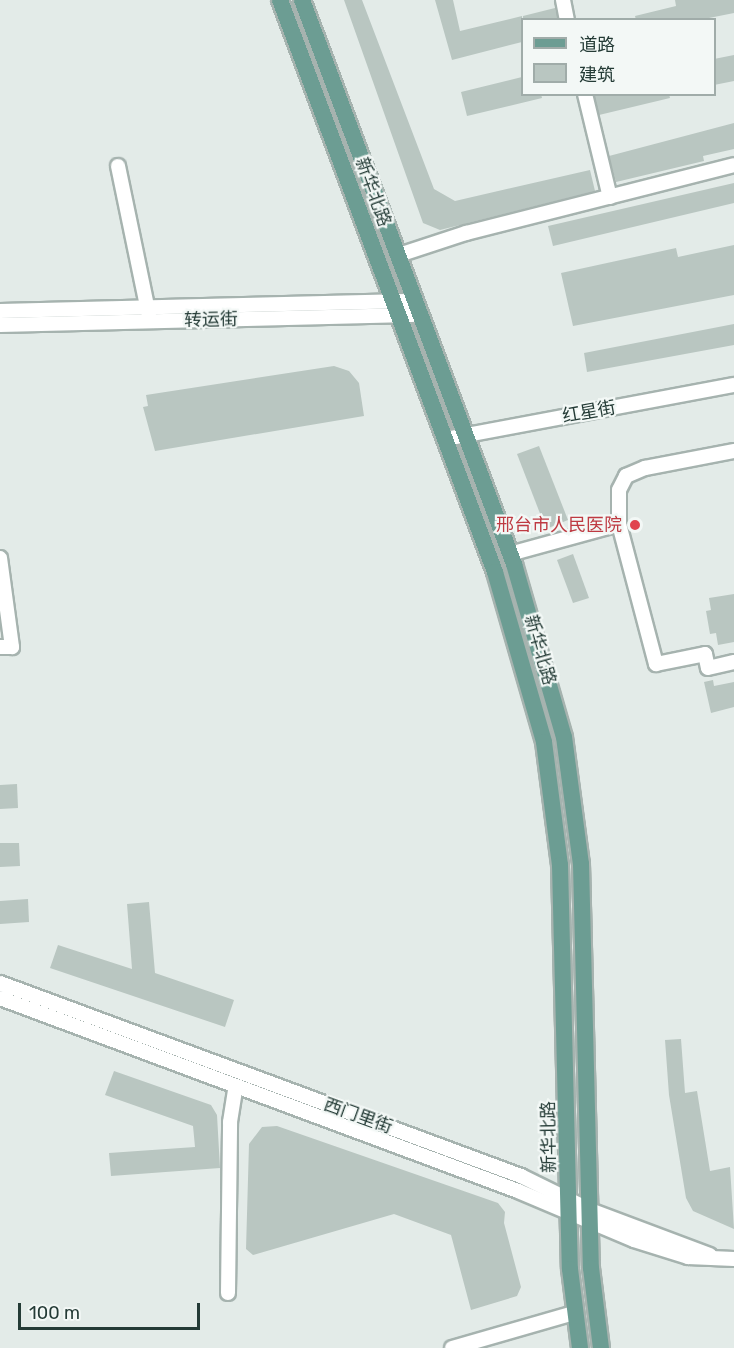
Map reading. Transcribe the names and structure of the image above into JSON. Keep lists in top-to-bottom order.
{
  "streets": {
    "main road": ["新华北路"],
    "street": ["转运街", "红星街", "西门里街"]
  },
  "crossings": [
    ["新华北路", "转运街"],
    ["新华北路", "红星街"],
    ["新华北路", "西门里街"]
  ],
  "places": ["邢台市人民医院"],
  "legend": ["道路", "建筑"],
  "scale_bar": "100 m"
}
